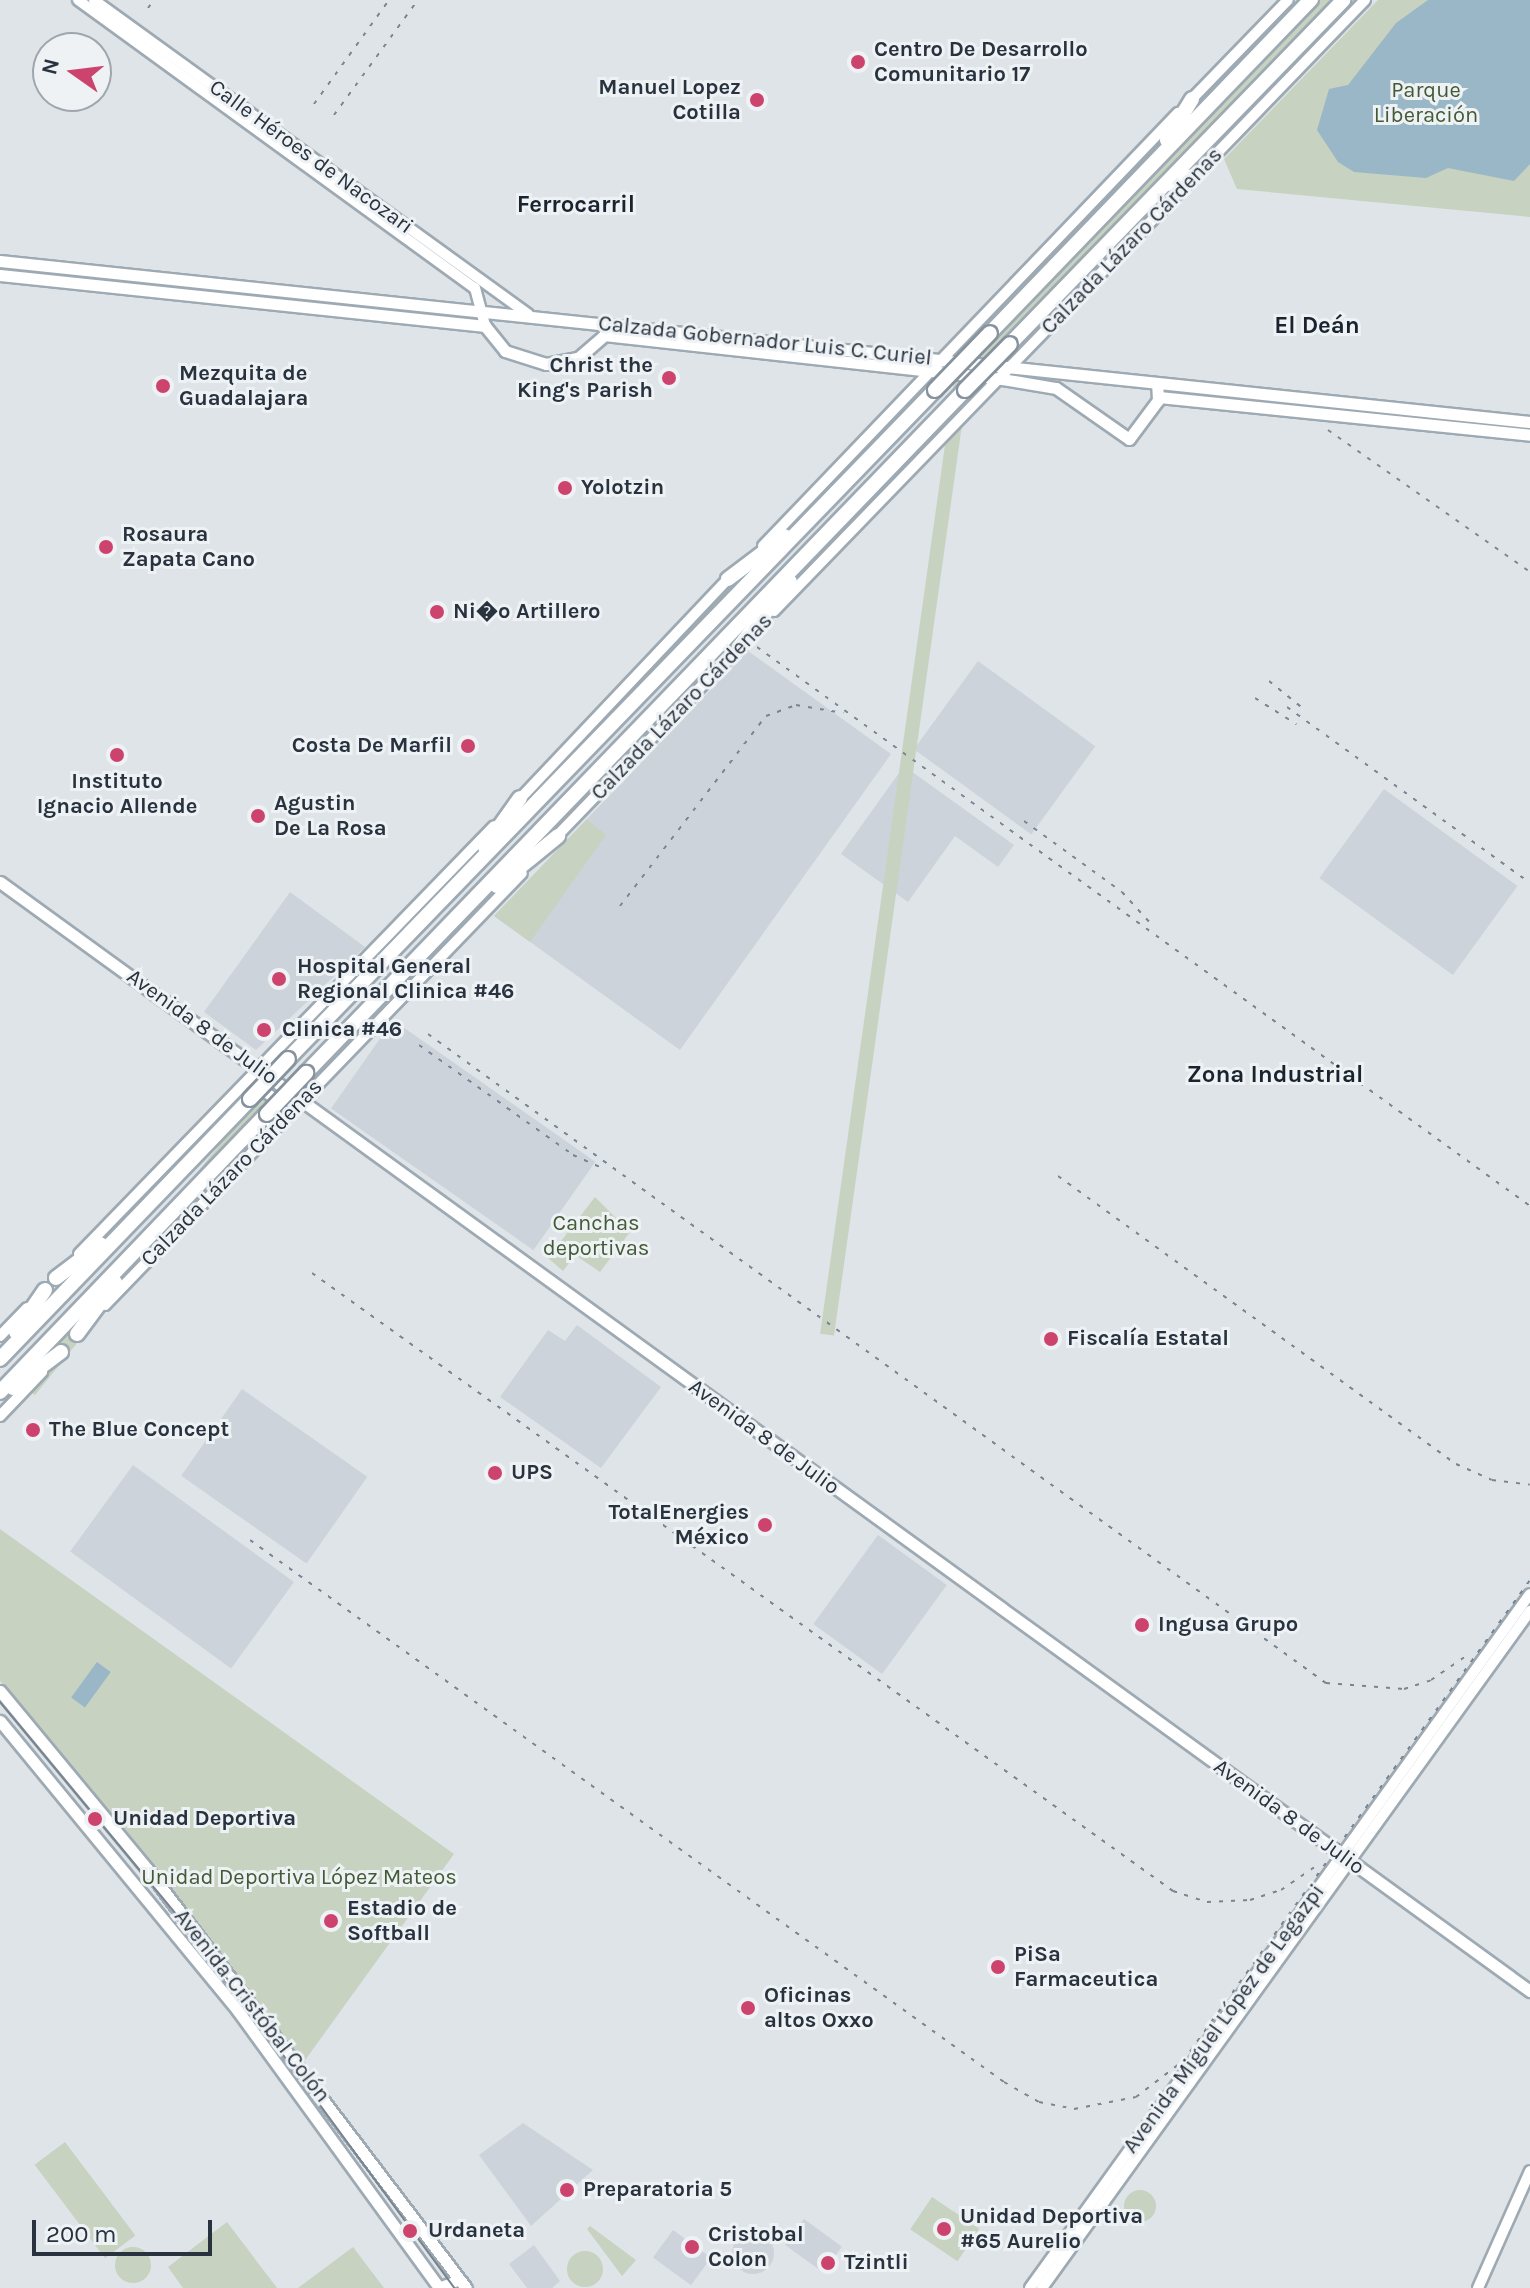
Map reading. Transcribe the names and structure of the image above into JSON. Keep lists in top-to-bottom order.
{
  "streets": {
    "highway": ["Calzada Lázaro Cárdenas"],
    "main road": [
      "Calle Héroes de Nacozari",
      "Calzada Gobernador Luis C. Curiel",
      "Avenida 8 de Julio",
      "Avenida Cristóbal Colón",
      "Avenida Miguel López de Legazpi"
    ]
  },
  "crossings": [
    ["Calle Héroes de Nacozari", "Calzada Gobernador Luis C. Curiel"],
    ["Calzada Lázaro Cárdenas", "Calzada Gobernador Luis C. Curiel"],
    ["Calzada Lázaro Cárdenas", "Avenida 8 de Julio"],
    ["Avenida 8 de Julio", "Avenida Miguel López de Legazpi"]
  ],
  "districts": ["Ferrocarril", "El Deán", "Zona Industrial"],
  "parks": ["Parque Liberación", "Canchas deportivas", "Unidad Deportiva López Mateos"],
  "places": [
    "Centro De Desarrollo Comunitario 17",
    "Manuel Lopez Cotilla",
    "Christ the King's Parish",
    "Mezquita de Guadalajara",
    "Yolotzin",
    "Rosaura Zapata Cano",
    "Ni�o Artillero",
    "Costa De Marfil",
    "Instituto Ignacio Allende",
    "Agustin De La Rosa",
    "Hospital General Regional Clinica #46",
    "Clinica #46",
    "Fiscalía Estatal",
    "The Blue Concept",
    "UPS",
    "TotalEnergies México",
    "Ingusa Grupo",
    "Unidad Deportiva",
    "Estadio de Softball",
    "PiSa Farmaceutica",
    "Oficinas altos Oxxo",
    "Preparatoria 5",
    "Unidad Deportiva #65 Aurelio",
    "Urdaneta",
    "Cristobal Colon",
    "Tzintli"
  ],
  "scale_bar": "200 m",
  "north": "left"
}
